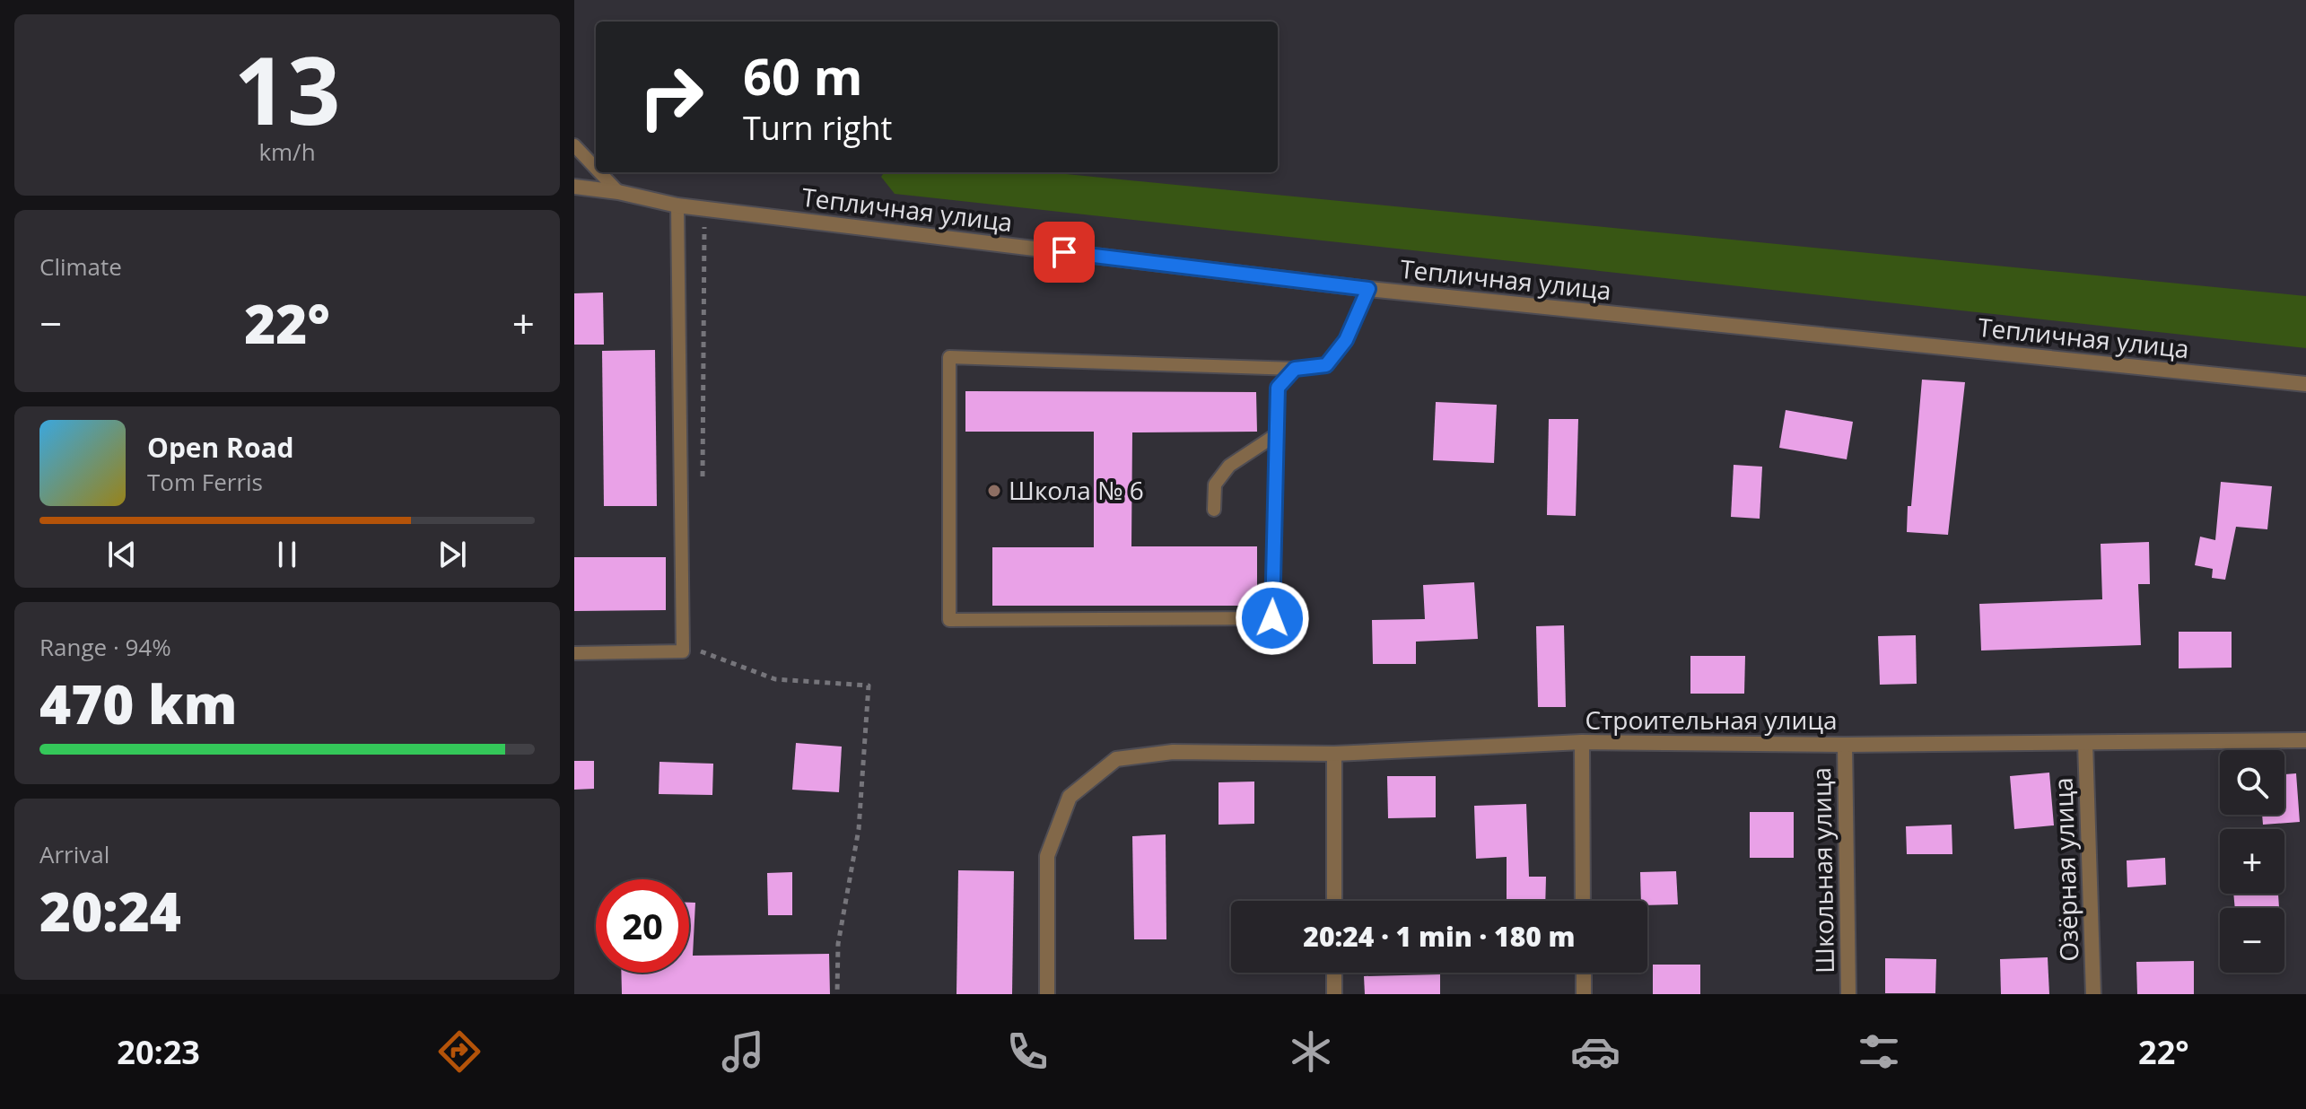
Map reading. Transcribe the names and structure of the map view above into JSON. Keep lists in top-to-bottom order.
{
  "streets": {
    "street": [
      "Тепличная улица",
      "Строительная улица",
      "Озёрная улица",
      "Школьная улица"
    ]
  },
  "crossings": [
    ["Строительная улица", "Озёрная улица"],
    ["Строительная улица", "Школьная улица"]
  ],
  "places": ["Школа № 6"],
  "page": {
    "tile": [
      ["13", "km/h"],
      "Climate",
      ["Range · 94%", "470 km"],
      ["Arrival", "20:24"]
    ],
    "turn": ["60 m", "Turn right"],
    "heat": ["−", "22°", "+"],
    "song": ["Open Road", "Tom Ferris"],
    "map_buttons": ["+", "−"],
    "limit": "20",
    "trip": "20:24 · 1 min · 180 m",
    "tabs": ["20:23", "22°"]
  }
}
